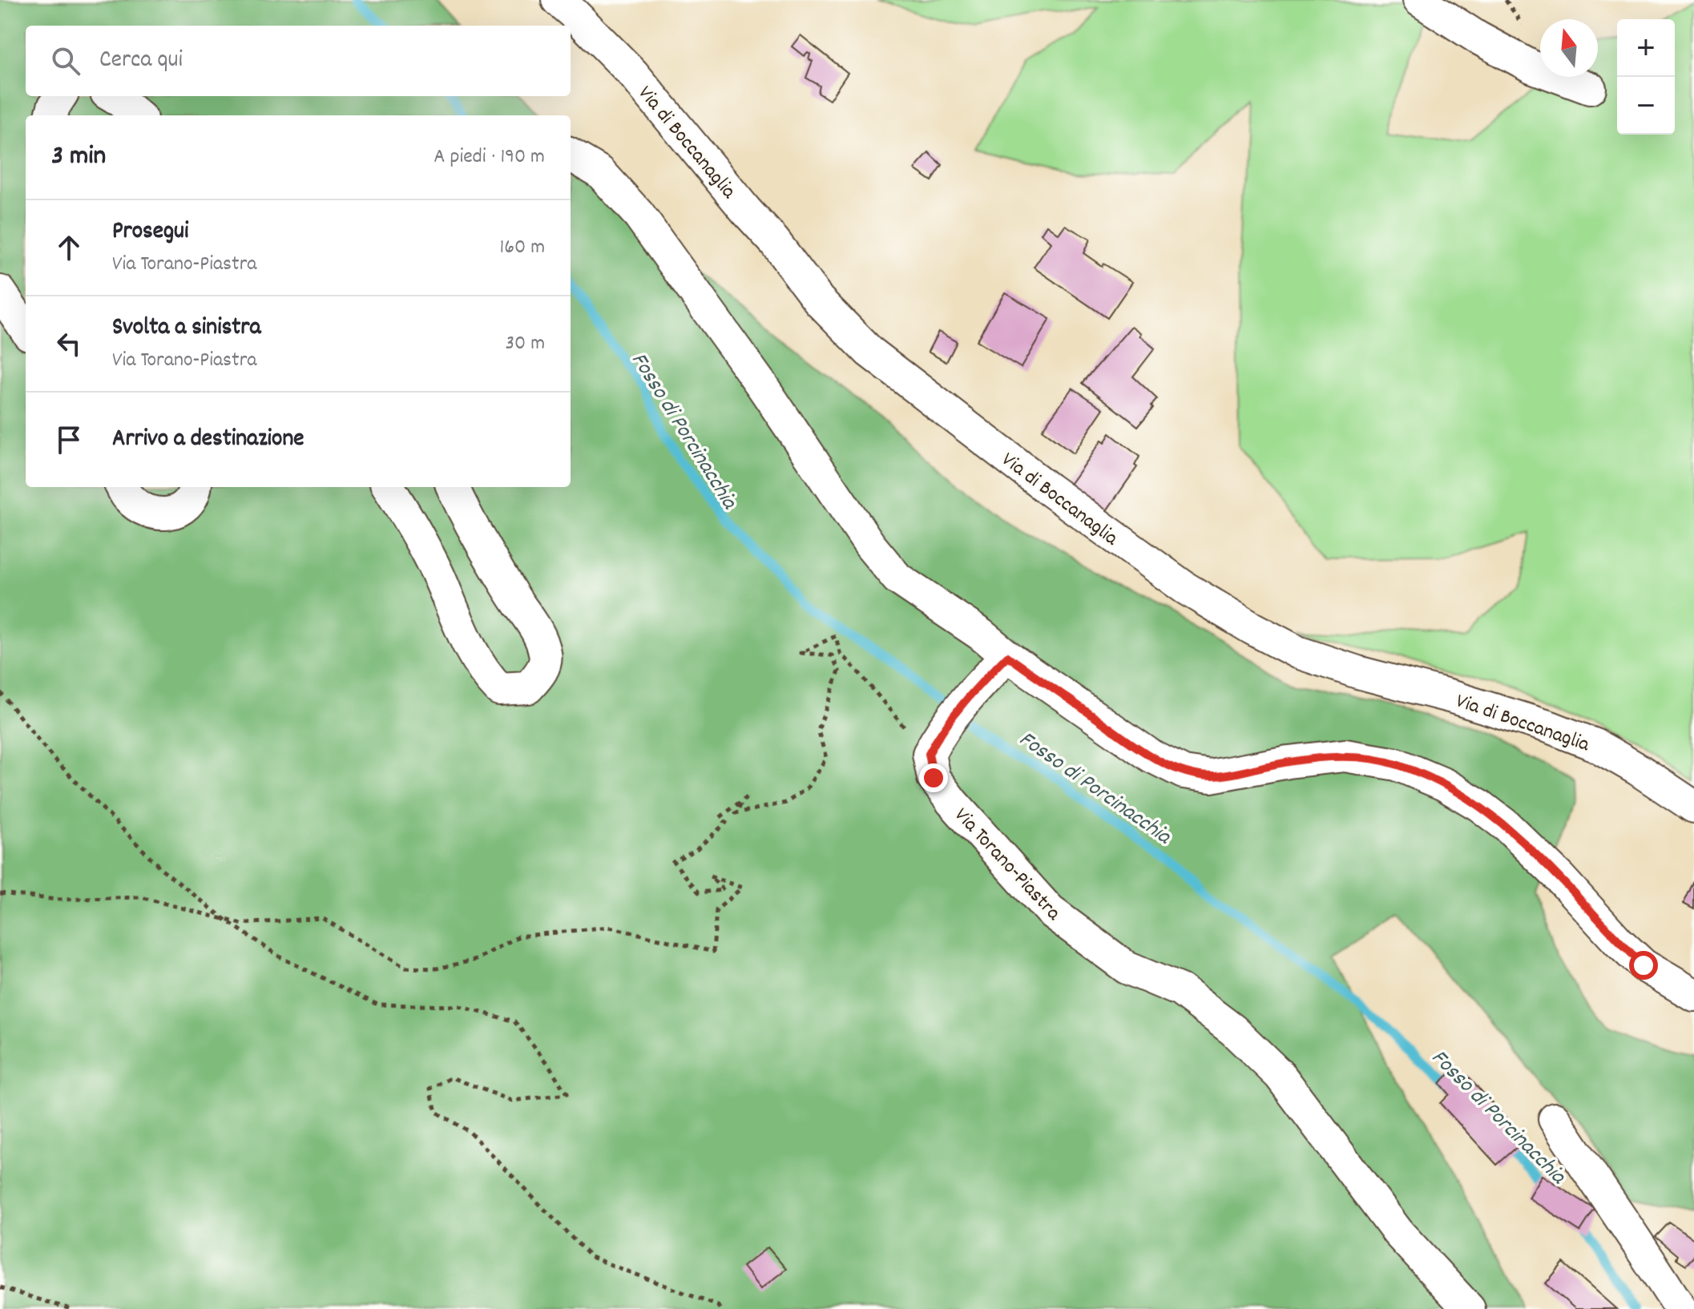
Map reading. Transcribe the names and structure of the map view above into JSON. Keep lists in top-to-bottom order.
{
  "streets": {
    "street": ["Via di Boccanaglia", "Via Torano-Piastra"]
  },
  "water": ["Fosso di Porcinacchia"],
  "north": "top",
  "page": {
    "map_buttons": ["+", "−"],
    "search": "Cerca qui",
    "heading": ["3 min", "A piedi · 190 m"],
    "list": [
      ["Prosegui", "Via Torano-Piastra", "160 m"],
      ["Svolta a sinistra", "Via Torano-Piastra", "30 m"],
      "Arrivo a destinazione"
    ]
  }
}
